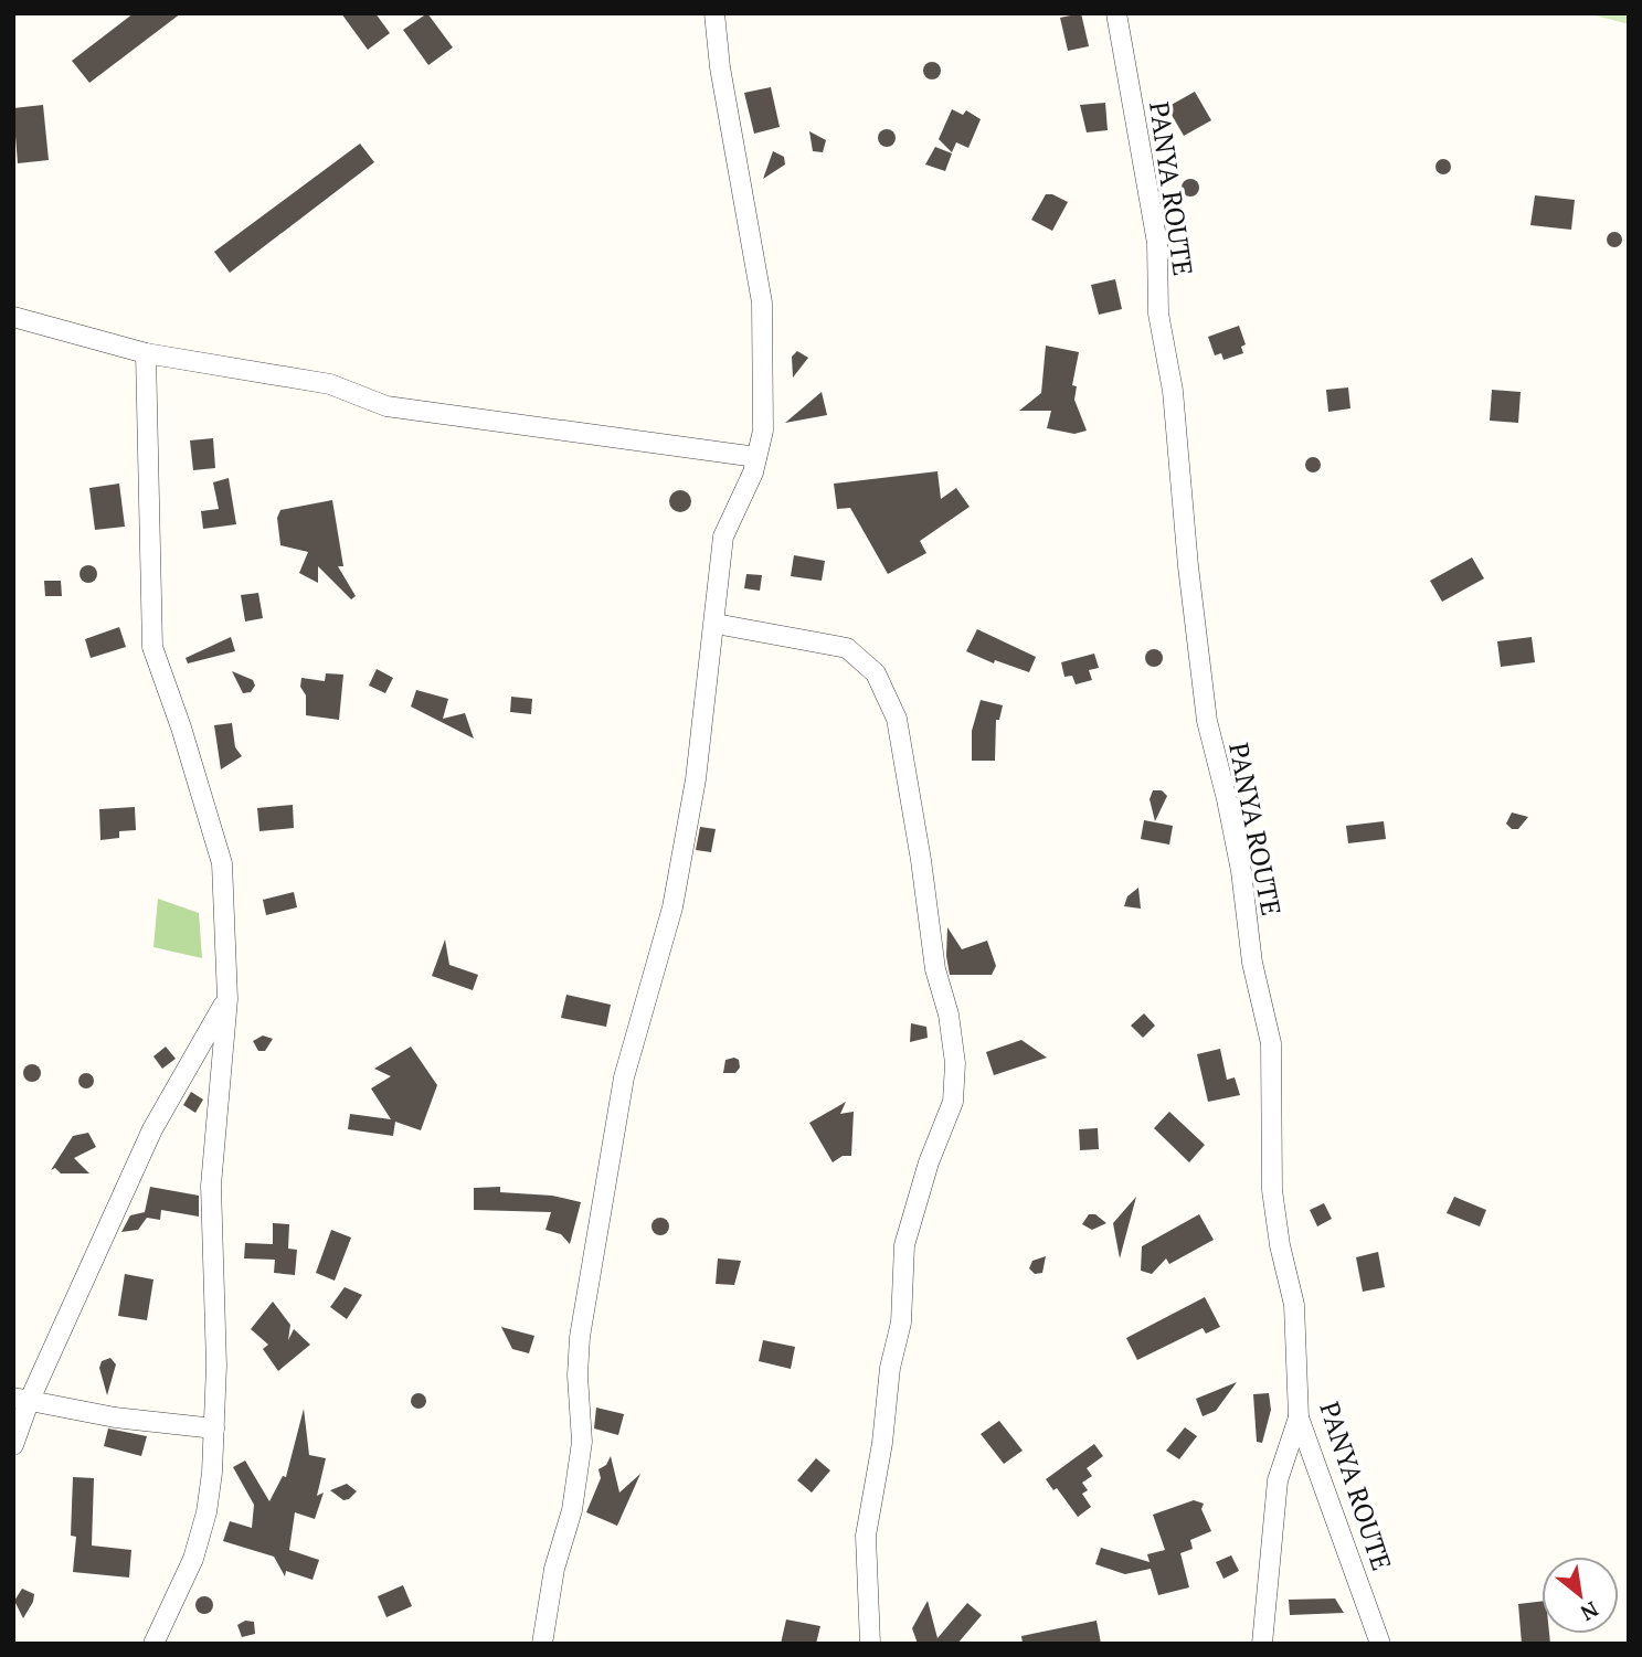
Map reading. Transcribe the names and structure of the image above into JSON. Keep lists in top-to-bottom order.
{
  "streets": {
    "street": ["PANYA ROUTE"]
  },
  "north": "bottom right"
}
